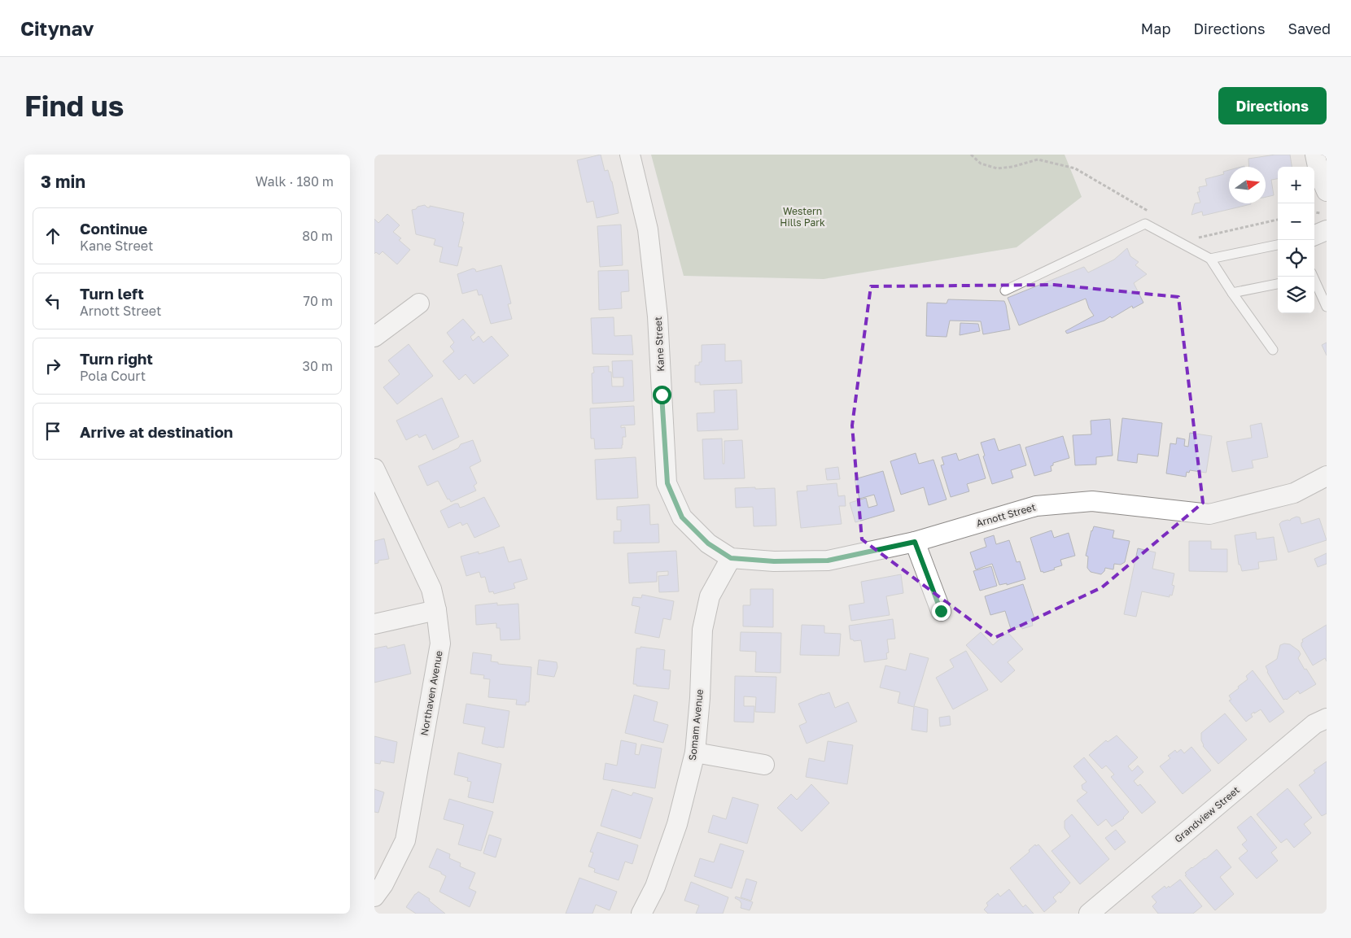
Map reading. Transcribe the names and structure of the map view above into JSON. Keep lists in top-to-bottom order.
{
  "streets": {
    "street": [
      "Kane Street",
      "Arnott Street",
      "Northaven Avenue",
      "Somam Avenue",
      "Grandview Street"
    ]
  },
  "crossings": [
    ["Kane Street", "Arnott Street"],
    ["Kane Street", "Somam Avenue"],
    ["Arnott Street", "Somam Avenue"]
  ],
  "parks": ["Western Hills Park"],
  "north": "right",
  "page": {
    "header": "Citynav",
    "nav": ["Map", "Directions", "Saved"],
    "buttons": "Directions",
    "title": "Find us",
    "heading": ["3 min", "Walk · 180 m"],
    "map_buttons": ["+", "−"],
    "list": [
      ["Continue", "Kane Street", "80 m"],
      ["Turn left", "Arnott Street", "70 m"],
      ["Turn right", "Pola Court", "30 m"],
      "Arrive at destination"
    ]
  }
}
